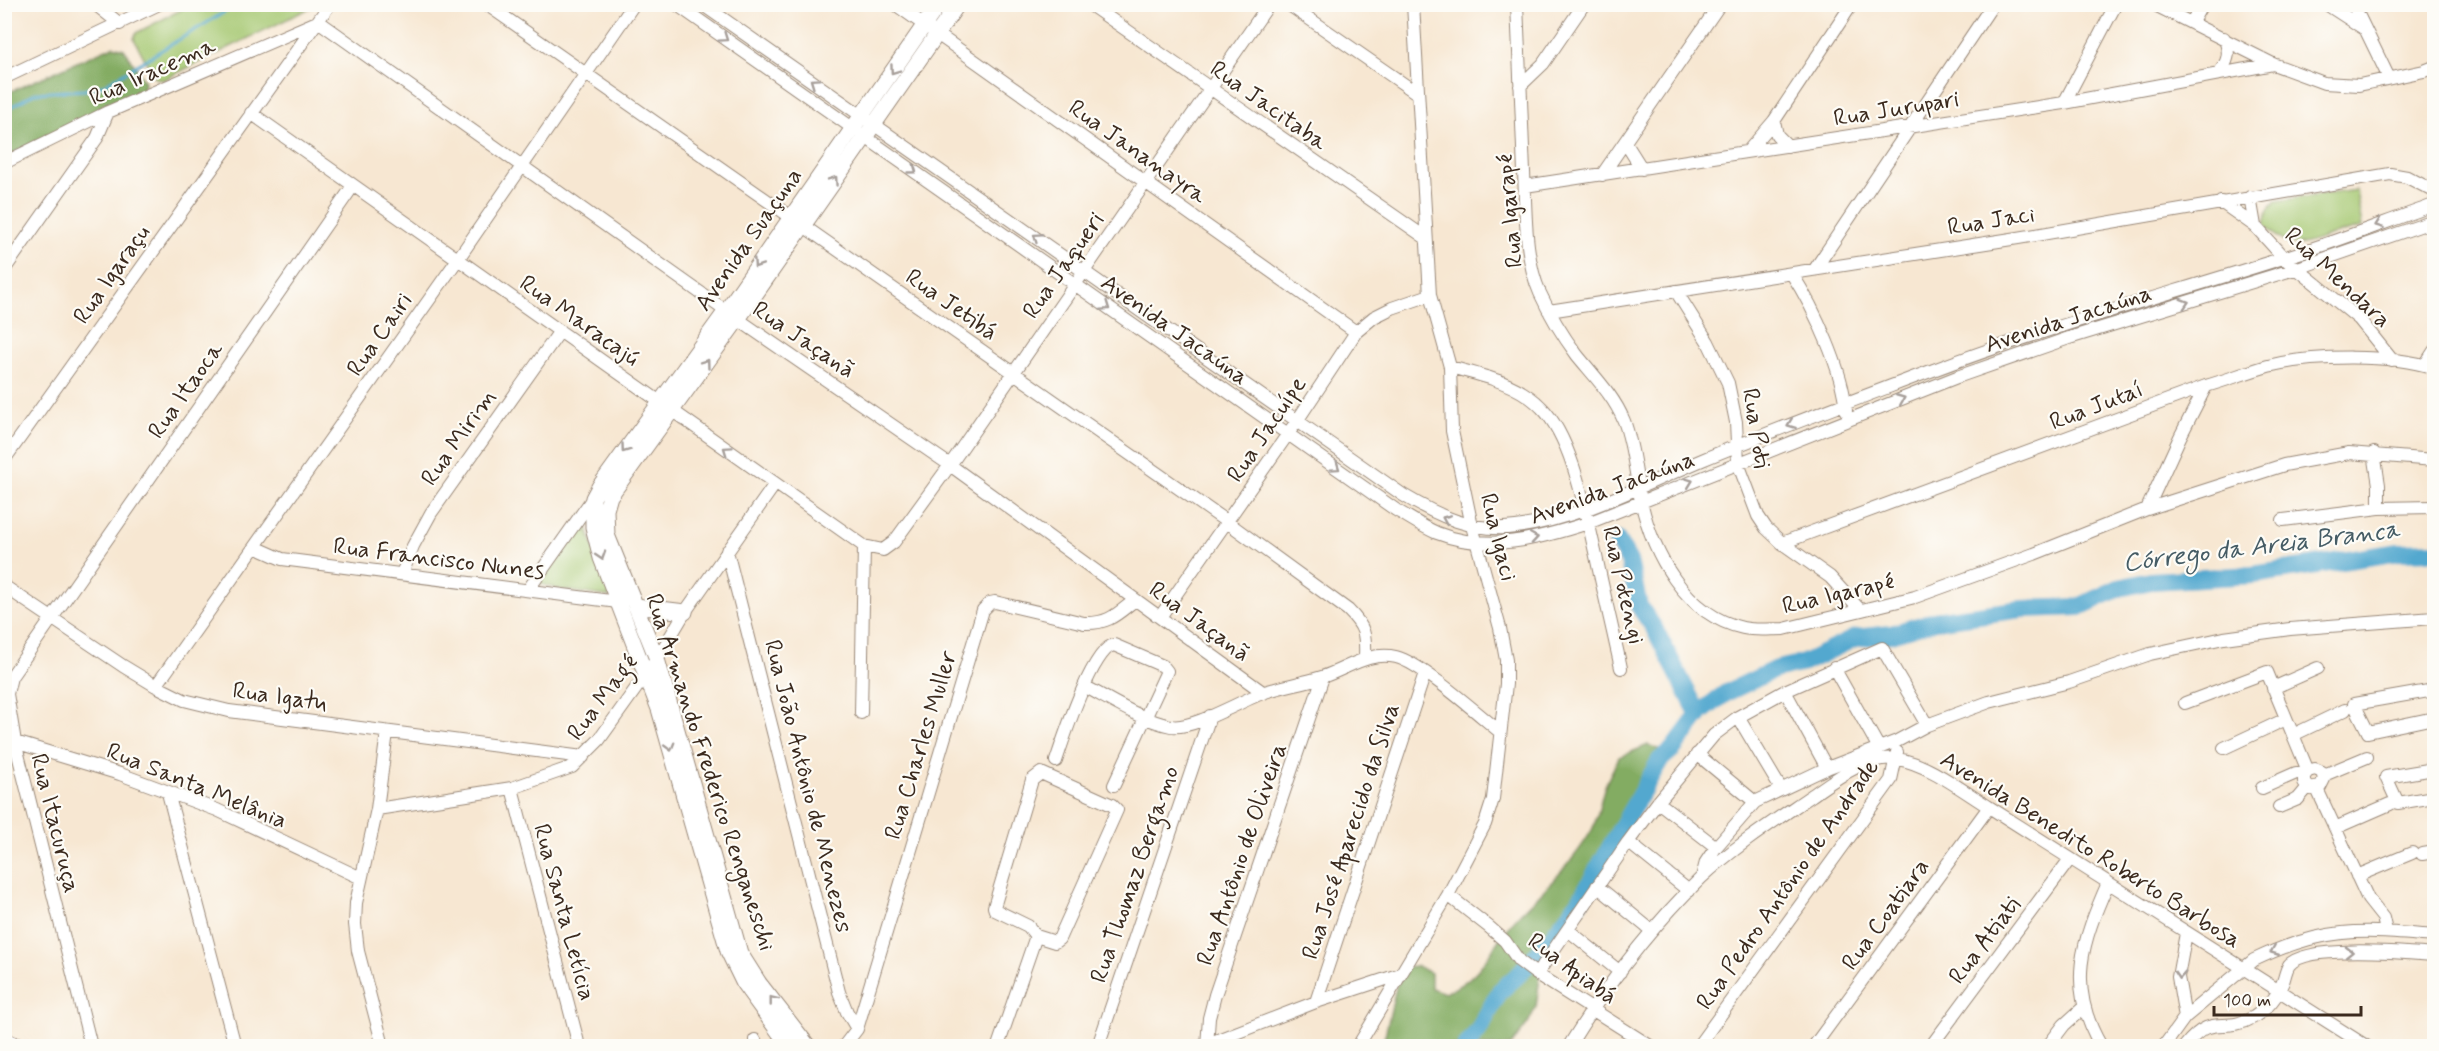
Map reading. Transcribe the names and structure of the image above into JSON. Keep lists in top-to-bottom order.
{
  "streets": {
    "main road": ["Avenida Suaçuna", "Rua Armando Frederico Renganeschi"],
    "street": [
      "Rua Iracema",
      "Rua Jacitaba",
      "Rua Jurupari",
      "Rua Jananayra",
      "Rua Igarapé",
      "Rua Jaci",
      "Rua Jaqueri",
      "Rua Igaraçu",
      "Rua Mendara",
      "Rua Jetibá",
      "Avenida Jacaúna",
      "Rua Maracajú",
      "Rua Cairi",
      "Rua Jaçanã",
      "Rua Itaoca",
      "Rua Jutaí",
      "Rua Poti",
      "Rua Jacuípe",
      "Rua Mirim",
      "Rua Igaci",
      "Rua Francisco Nunes",
      "Rua Potengi",
      "Rua Igatu",
      "Rua Magé",
      "Rua Charles Muller",
      "Rua Santa Melânia",
      "Rua João Antônio de Menezes",
      "Rua Itacuruça",
      "Rua José Aparecido da Silva",
      "Avenida Benedito Roberto Barbosa",
      "Rua Antônio de Oliveira",
      "Rua Thomaz Bergamo",
      "Rua Pedro Antônio de Andrade",
      "Rua Santa Letícia",
      "Rua Coatiara",
      "Rua Atiati",
      "Rua Apiabá"
    ]
  },
  "crossings": [
    ["Rua Iracema", "Rua Jaçanã"],
    ["Rua Jacitaba", "Rua Jaqueri"],
    ["Rua Jacitaba", "Rua Igaci"],
    ["Rua Jurupari", "Rua Igarapé"],
    ["Rua Jananayra", "Avenida Suaçuna"],
    ["Rua Jananayra", "Rua Jaqueri"],
    ["Rua Jananayra", "Rua Jacuípe"],
    ["Rua Igarapé", "Rua Jaci"],
    ["Rua Igarapé", "Avenida Jacaúna"],
    ["Rua Igarapé", "Rua Poti"],
    ["Rua Jaci", "Rua Mendara"],
    ["Rua Jaci", "Rua Poti"],
    ["Avenida Suaçuna", "Rua Jetibá"],
    ["Avenida Suaçuna", "Avenida Jacaúna"],
    ["Avenida Suaçuna", "Rua Maracajú"],
    ["Avenida Suaçuna", "Rua Jaçanã"],
    ["Avenida Suaçuna", "Rua Armando Frederico Renganeschi"],
    ["Rua Jaqueri", "Rua Jetibá"],
    ["Rua Jaqueri", "Avenida Jacaúna"],
    ["Rua Jaqueri", "Rua Maracajú"],
    ["Rua Jaqueri", "Rua Jaçanã"],
    ["Rua Igaraçu", "Rua Maracajú"],
    ["Rua Mendara", "Avenida Jacaúna"],
    ["Rua Mendara", "Rua Jutaí"],
    ["Rua Jetibá", "Rua Cairi"],
    ["Rua Jetibá", "Rua Jacuípe"],
    ["Avenida Jacaúna", "Rua Poti"],
    ["Avenida Jacaúna", "Rua Jacuípe"],
    ["Avenida Jacaúna", "Rua Igaci"],
    ["Avenida Jacaúna", "Rua Potengi"],
    ["Rua Maracajú", "Rua Cairi"],
    ["Rua Maracajú", "Rua Itaoca"],
    ["Rua Maracajú", "Rua Mirim"],
    ["Rua Maracajú", "Rua Magé"],
    ["Rua Cairi", "Rua Jaçanã"],
    ["Rua Cairi", "Rua Francisco Nunes"],
    ["Rua Cairi", "Rua Igatu"],
    ["Rua Jaçanã", "Rua Jacuípe"],
    ["Rua Jaçanã", "Rua Charles Muller"],
    ["Rua Itaoca", "Rua Igatu"],
    ["Rua Itaoca", "Rua Itacuruça"],
    ["Rua Jutaí", "Rua Poti"],
    ["Rua Jacuípe", "Rua Igaci"],
    ["Rua Mirim", "Rua Francisco Nunes"],
    ["Rua Igaci", "Rua Potengi"],
    ["Rua Igaci", "Rua Apiabá"],
    ["Rua Francisco Nunes", "Rua Armando Frederico Renganeschi"],
    ["Rua Igatu", "Rua Magé"],
    ["Rua Igatu", "Rua Itacuruça"],
    ["Rua Magé", "Rua Armando Frederico Renganeschi"],
    ["Rua Magé", "Rua João Antônio de Menezes"],
    ["Rua Magé", "Rua Santa Letícia"],
    ["Rua Charles Muller", "Rua João Antônio de Menezes"],
    ["Rua Santa Melânia", "Rua Itacuruça"],
    ["Avenida Benedito Roberto Barbosa", "Rua Pedro Antônio de Andrade"],
    ["Avenida Benedito Roberto Barbosa", "Rua Coatiara"],
    ["Avenida Benedito Roberto Barbosa", "Rua Atiati"],
    ["Avenida Benedito Roberto Barbosa", "Rua Apiabá"]
  ],
  "water": ["Córrego da Areia Branca"],
  "scale_bar": "100 m"
}
